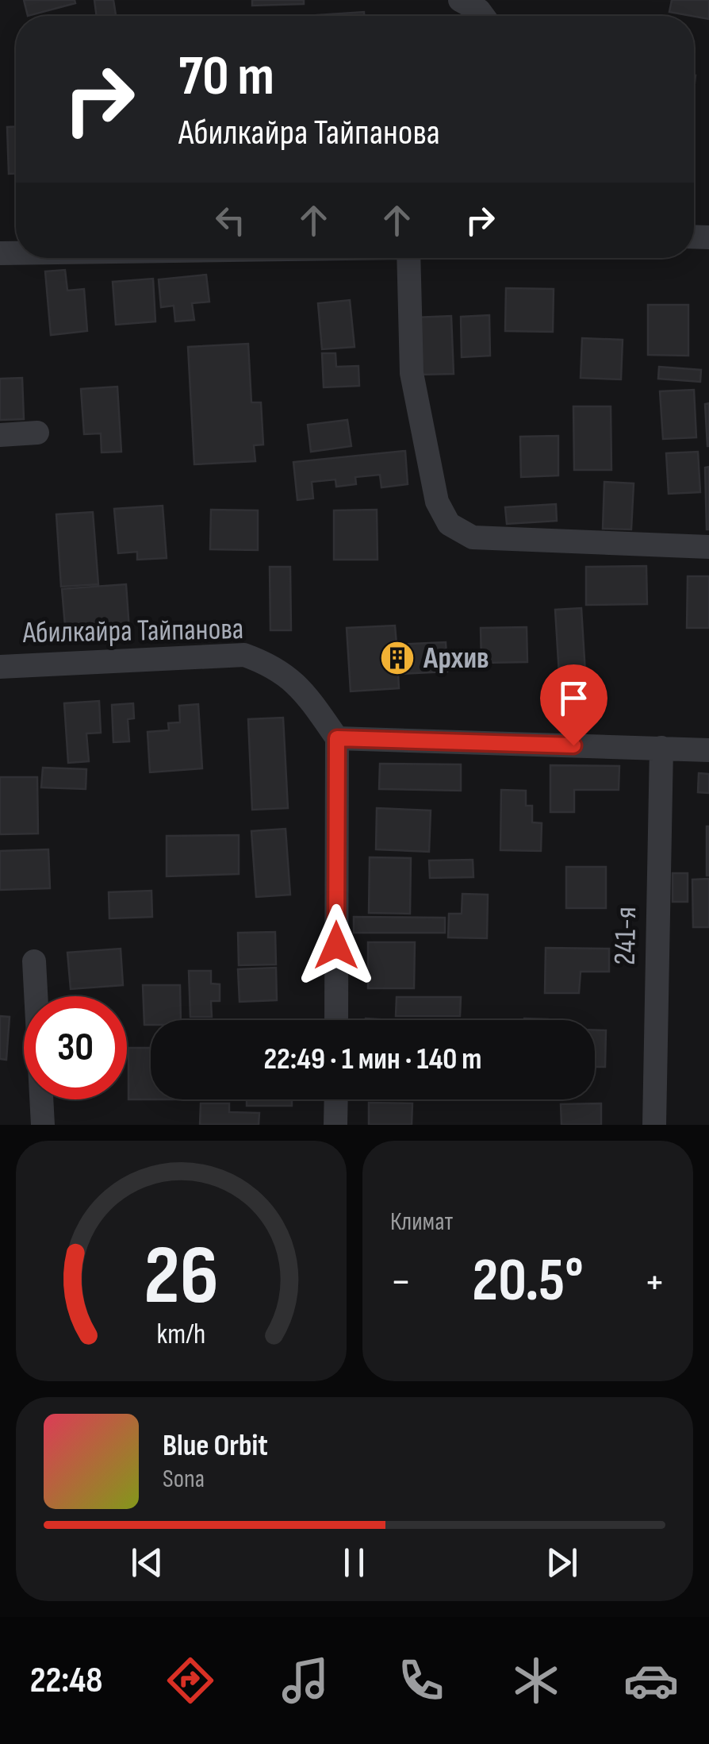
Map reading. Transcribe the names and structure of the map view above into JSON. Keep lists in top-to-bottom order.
{
  "streets": {
    "street": ["Абилкайра Тайпанова", "241-я"]
  },
  "places": {
    "building": ["Архив"]
  },
  "page": {
    "turn": ["70 m", "Абилкайра Тайпанова"],
    "limit": "30",
    "trip": "22:49 · 1 мин · 140 m",
    "tile": "Климат",
    "heat": ["−", "20.5°", "+"],
    "song": ["Blue Orbit", "Sona"],
    "tabs": "22:48",
    "gauge": ["26", "km/h"]
  }
}
